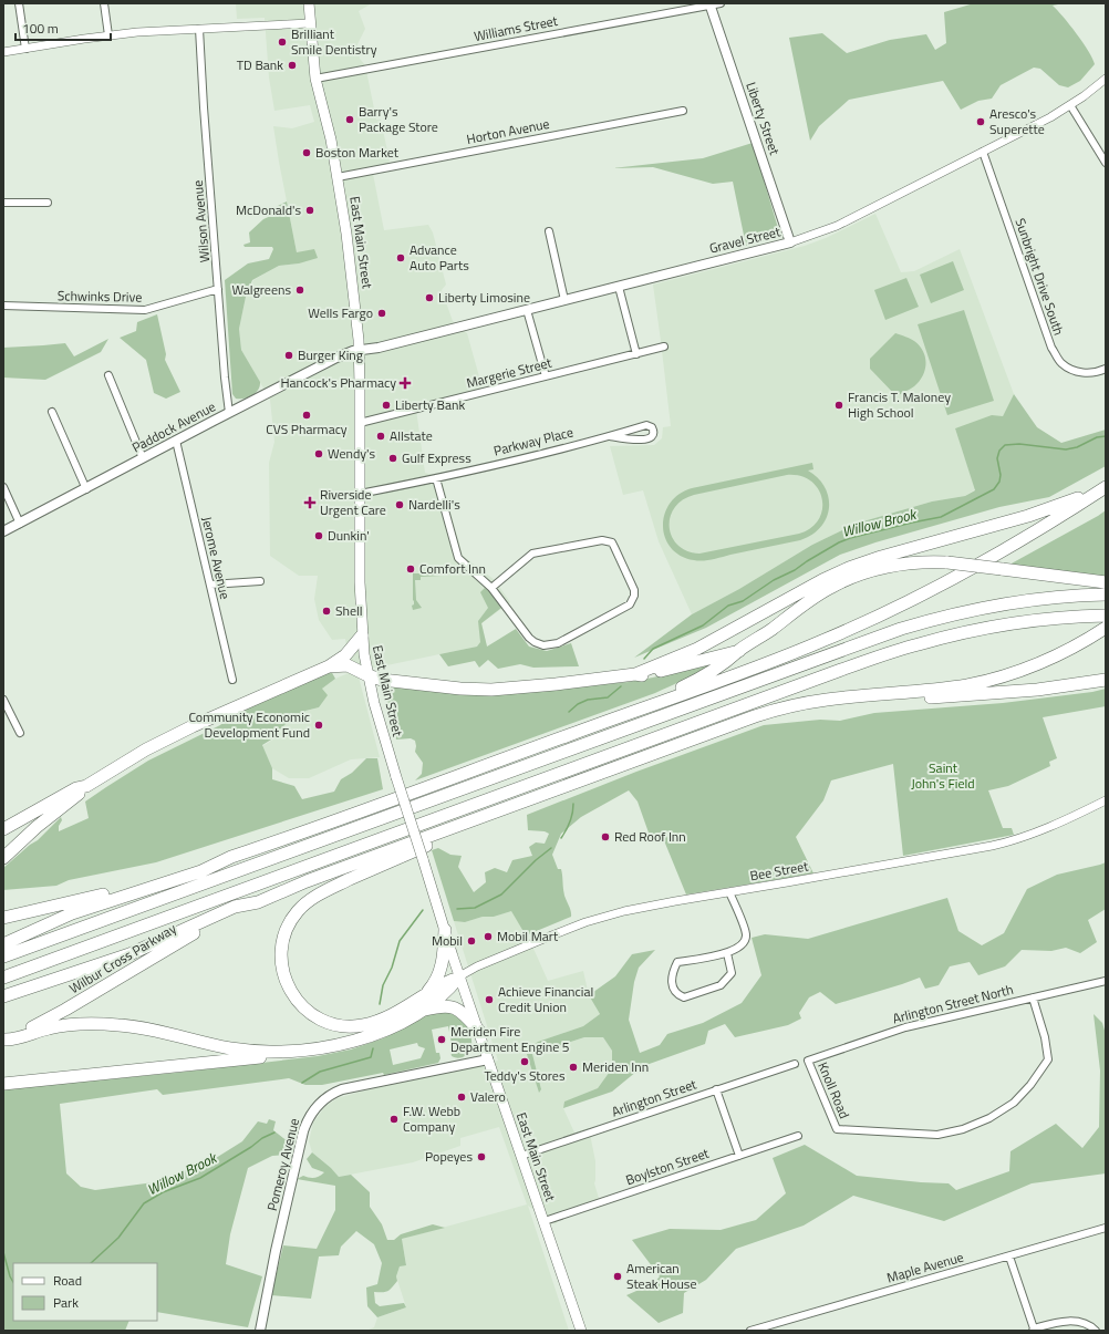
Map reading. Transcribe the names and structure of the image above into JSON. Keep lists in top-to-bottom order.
{
  "streets": {
    "highway": ["Wilbur Cross Parkway"],
    "main road": [
      "Liberty Street",
      "Gravel Street",
      "East Main Street",
      "Paddock Avenue",
      "Pomeroy Avenue"
    ],
    "street": [
      "Williams Street",
      "Horton Avenue",
      "Wilson Avenue",
      "Sunbright Drive South",
      "Schwinks Drive",
      "Margerie Street",
      "Parkway Place",
      "Jerome Avenue",
      "Bee Street",
      "Arlington Street North",
      "Knoll Road",
      "Arlington Street",
      "Boylston Street",
      "Maple Avenue"
    ]
  },
  "crossings": [
    ["Williams Street", "Liberty Street"],
    ["Williams Street", "East Main Street"],
    ["Liberty Street", "Gravel Street"],
    ["Horton Avenue", "East Main Street"],
    ["Wilson Avenue", "Schwinks Drive"],
    ["Wilson Avenue", "Paddock Avenue"],
    ["Gravel Street", "East Main Street"],
    ["Gravel Street", "Sunbright Drive South"],
    ["Gravel Street", "Paddock Avenue"],
    ["East Main Street", "Margerie Street"],
    ["East Main Street", "Paddock Avenue"],
    ["East Main Street", "Parkway Place"],
    ["East Main Street", "Bee Street"],
    ["East Main Street", "Arlington Street"],
    ["East Main Street", "Pomeroy Avenue"],
    ["East Main Street", "Boylston Street"],
    ["Paddock Avenue", "Jerome Avenue"],
    ["Arlington Street North", "Knoll Road"]
  ],
  "water": ["Willow Brook"],
  "parks": ["Saint John's Field"],
  "places": {
    "other": [
      "Brilliant Smile Dentistry",
      "TD Bank",
      "Barry's Package Store",
      "Aresco's Superette",
      "Boston Market",
      "McDonald's",
      "Advance Auto Parts",
      "Walgreens",
      "Liberty Limosine",
      "Wells Fargo",
      "Burger King",
      "Liberty Bank",
      "Francis T. Maloney High School",
      "CVS Pharmacy",
      "Allstate",
      "Wendy's",
      "Gulf Express",
      "Nardelli's",
      "Dunkin'",
      "Comfort Inn",
      "Shell",
      "Community Economic Development Fund",
      "Red Roof Inn",
      "Mobil Mart",
      "Mobil",
      "Achieve Financial Credit Union",
      "Meriden Fire Department Engine 5",
      "Teddy's Stores",
      "Meriden Inn",
      "Valero",
      "F.W. Webb Company",
      "Popeyes",
      "American Steak House"
    ],
    "health": ["Hancock's Pharmacy", "Riverside Urgent Care"]
  },
  "legend": ["Road", "Park"],
  "scale_bar": "100 m"
}
